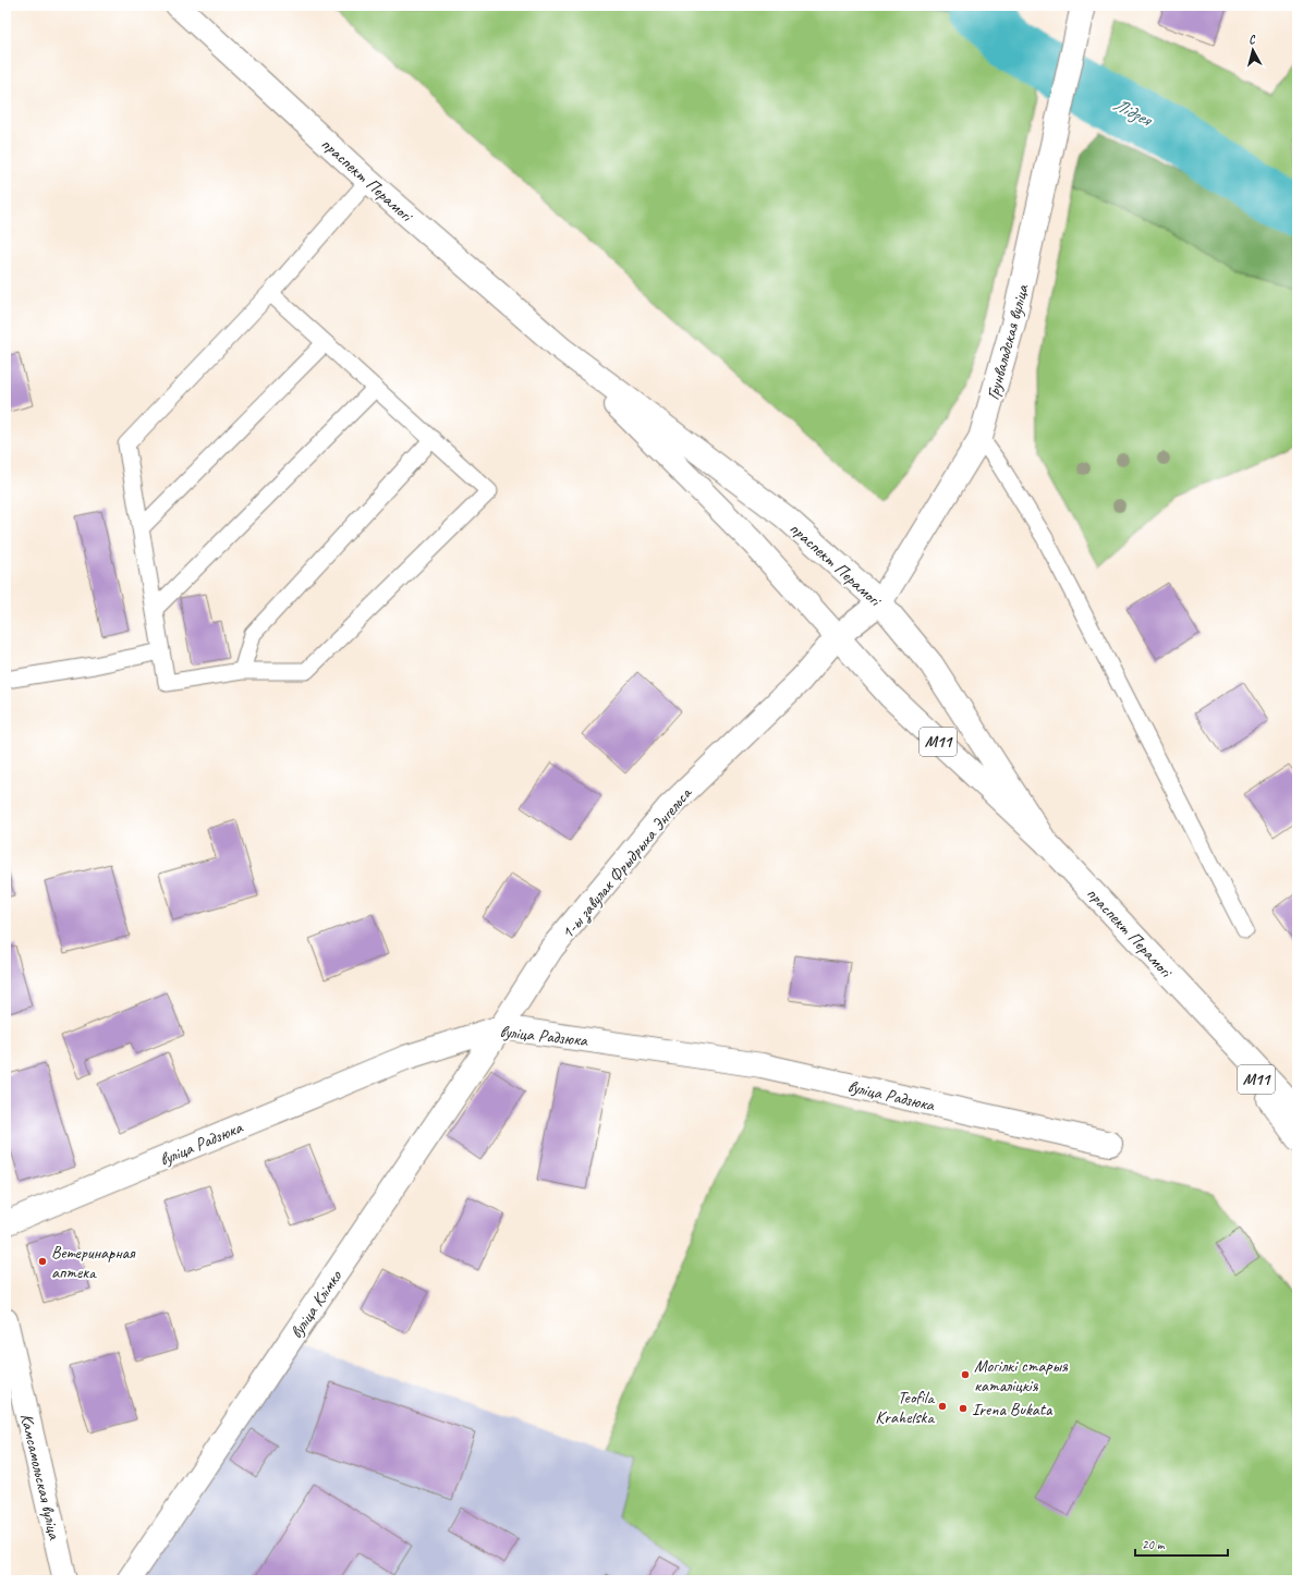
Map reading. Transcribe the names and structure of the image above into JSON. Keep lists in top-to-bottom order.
{
  "streets": {
    "main road": [
      "праспект Перамогі",
      "Грунвальдская вуліца",
      "М11",
      "1-ы завулак Фрыдрыха Энгельса",
      "вуліца Радзюка",
      "вуліца Клімко",
      "Камсамольская вуліца"
    ]
  },
  "crossings": [
    ["праспект Перамогі", "Грунвальдская вуліца"],
    ["праспект Перамогі", "1-ы завулак Фрыдрыха Энгельса"],
    ["Грунвальдская вуліца", "1-ы завулак Фрыдрыха Энгельса"],
    ["1-ы завулак Фрыдрыха Энгельса", "вуліца Радзюка"],
    ["1-ы завулак Фрыдрыха Энгельса", "вуліца Клімко"],
    ["вуліца Радзюка", "вуліца Клімко"]
  ],
  "water": ["Лідзея"],
  "places": [
    "Ветеринарная аптека",
    "Могілкі старыя каталіцкія",
    "Teofila Krahelska",
    "Irena Bukata"
  ],
  "scale_bar": "20 m",
  "north": "top"
}
